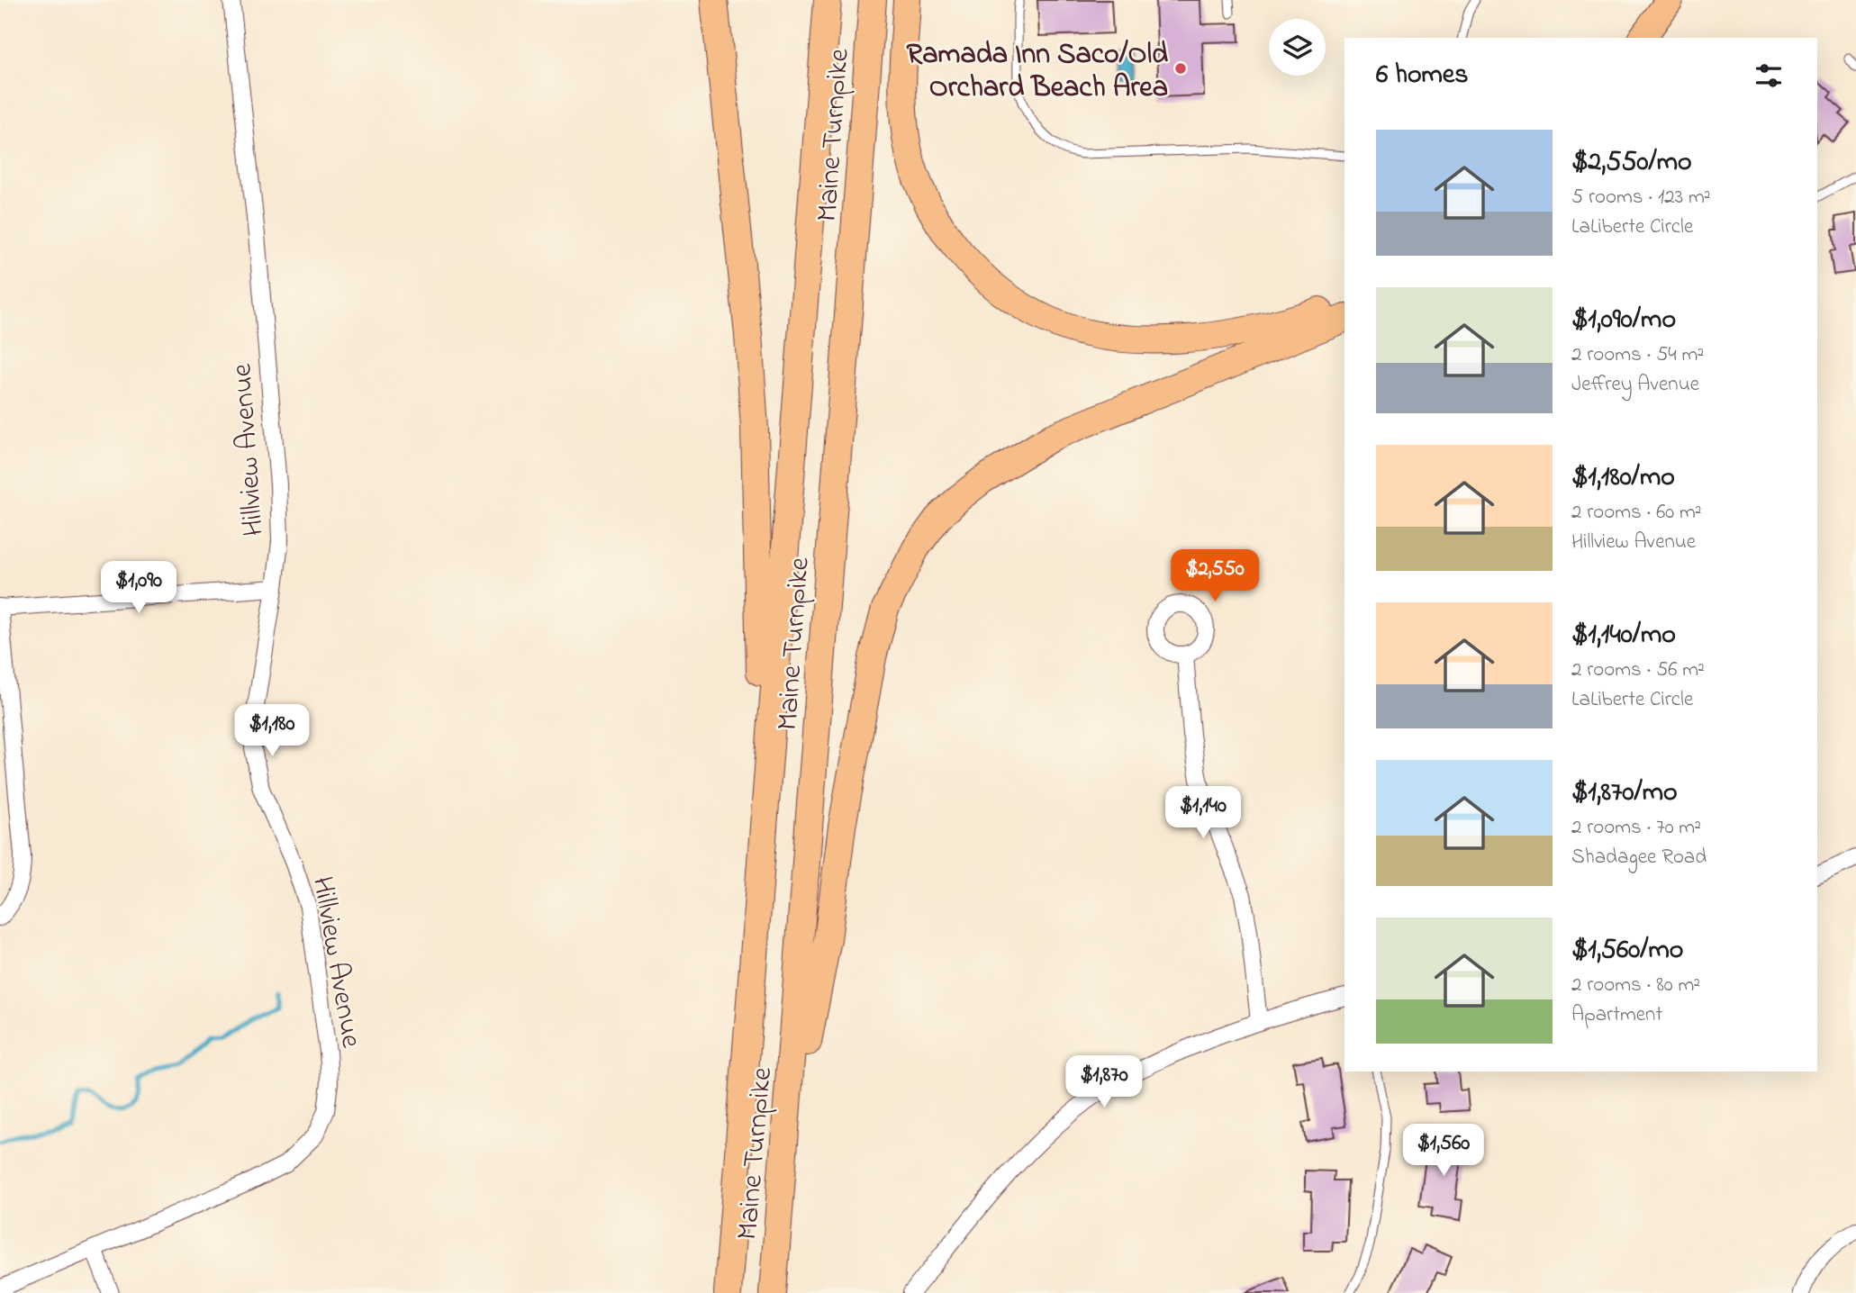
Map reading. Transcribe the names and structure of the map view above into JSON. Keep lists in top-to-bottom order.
{
  "streets": {
    "highway": ["Maine Turnpike"],
    "street": ["Hillview Avenue"]
  },
  "places": ["Ramada Inn Saco/Old Orchard Beach Area"],
  "page": {
    "heading": "6 homes",
    "list": [
      {
        "name": "$2,550/mo",
        "note": "5 rooms · 123 m² · LaLiberte Circle"
      },
      {
        "name": "$1,090/mo",
        "note": "2 rooms · 54 m² · Jeffrey Avenue"
      },
      {
        "name": "$1,180/mo",
        "note": "2 rooms · 60 m² · Hillview Avenue"
      },
      {
        "name": "$1,140/mo",
        "note": "2 rooms · 56 m² · LaLiberte Circle"
      },
      {
        "name": "$1,870/mo",
        "note": "2 rooms · 70 m² · Shadagee Road"
      },
      {
        "name": "$1,560/mo",
        "note": "2 rooms · 80 m² · Apartment"
      }
    ],
    "price": [
      "$2,550",
      "$1,090",
      "$1,180",
      "$1,140",
      "$1,870",
      "$1,560"
    ]
  }
}
